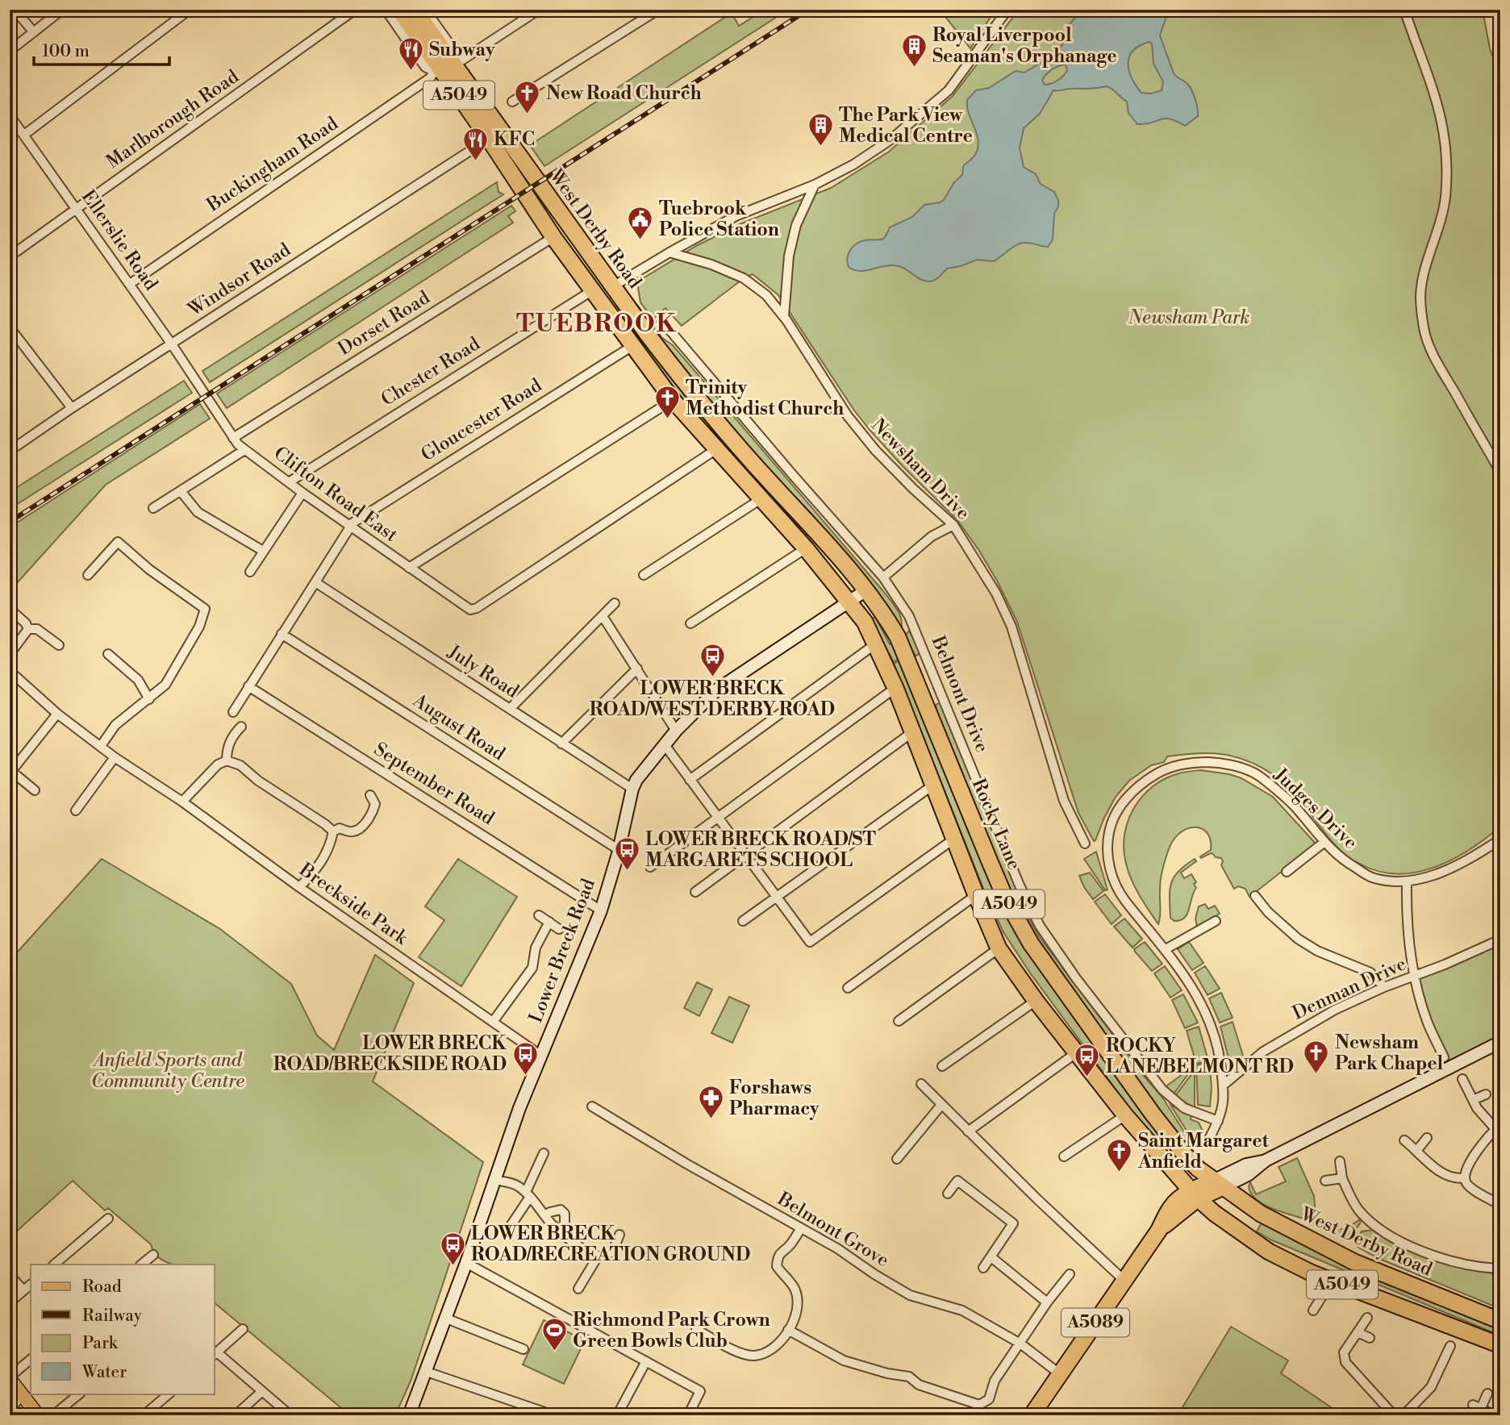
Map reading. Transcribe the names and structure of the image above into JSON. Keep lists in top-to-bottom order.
{
  "streets": {
    "highway": [
      "A5049",
      "West Derby Road",
      "Rocky Lane",
      "A5089"
    ],
    "street": [
      "Marlborough Road",
      "Buckingham Road",
      "Ellerslie Road",
      "Windsor Road",
      "Dorset Road",
      "Chester Road",
      "Gloucester Road",
      "Newsham Drive",
      "Clifton Road East",
      "July Road",
      "Belmont Drive",
      "August Road",
      "September Road",
      "Judges Drive",
      "Breckside Park",
      "Lower Breck Road",
      "Denman Drive",
      "Belmont Grove"
    ]
  },
  "crossings": [
    ["A5049", "West Derby Road"],
    ["A5049", "Lower Breck Road"],
    ["A5049", "A5089"],
    ["Marlborough Road", "Ellerslie Road"],
    ["Buckingham Road", "West Derby Road"],
    ["Buckingham Road", "Ellerslie Road"],
    ["West Derby Road", "Windsor Road"],
    ["West Derby Road", "Dorset Road"],
    ["West Derby Road", "Chester Road"],
    ["West Derby Road", "Gloucester Road"],
    ["West Derby Road", "Clifton Road East"],
    ["West Derby Road", "Rocky Lane"],
    ["West Derby Road", "Lower Breck Road"],
    ["Ellerslie Road", "Windsor Road"],
    ["Ellerslie Road", "Clifton Road East"],
    ["Dorset Road", "Clifton Road East"],
    ["Chester Road", "Clifton Road East"],
    ["Gloucester Road", "Clifton Road East"],
    ["July Road", "Lower Breck Road"],
    ["August Road", "Lower Breck Road"],
    ["September Road", "Lower Breck Road"],
    ["Rocky Lane", "Lower Breck Road"],
    ["Breckside Park", "Lower Breck Road"],
    ["Belmont Grove", "A5089"]
  ],
  "districts": ["TUEBROOK"],
  "parks": ["Newsham Park", "Anfield Sports and Community Centre"],
  "places": {
    "building": ["Royal Liverpool Seaman's Orphanage", "The Park View Medical Centre"],
    "restaurant": ["Subway", "KFC"],
    "church": [
      "New Road Church",
      "Trinity Methodist Church",
      "Newsham Park Chapel",
      "Saint Margaret Anfield"
    ],
    "public building": ["Tuebrook Police Station"],
    "bus stop": [
      "LOWER BRECK ROAD/WEST DERBY ROAD",
      "LOWER BRECK ROAD/ST MARGARETS SCHOOL",
      "LOWER BRECK ROAD/BRECKSIDE ROAD",
      "ROCKY LANE/BELMONT RD",
      "LOWER BRECK ROAD/RECREATION GROUND"
    ],
    "pharmacy": ["Forshaws Pharmacy"],
    "sports": ["Richmond Park Crown Green Bowls Club"]
  },
  "legend": [
    "Road",
    "Railway",
    "Park",
    "Water"
  ],
  "scale_bar": "100 m"
}
